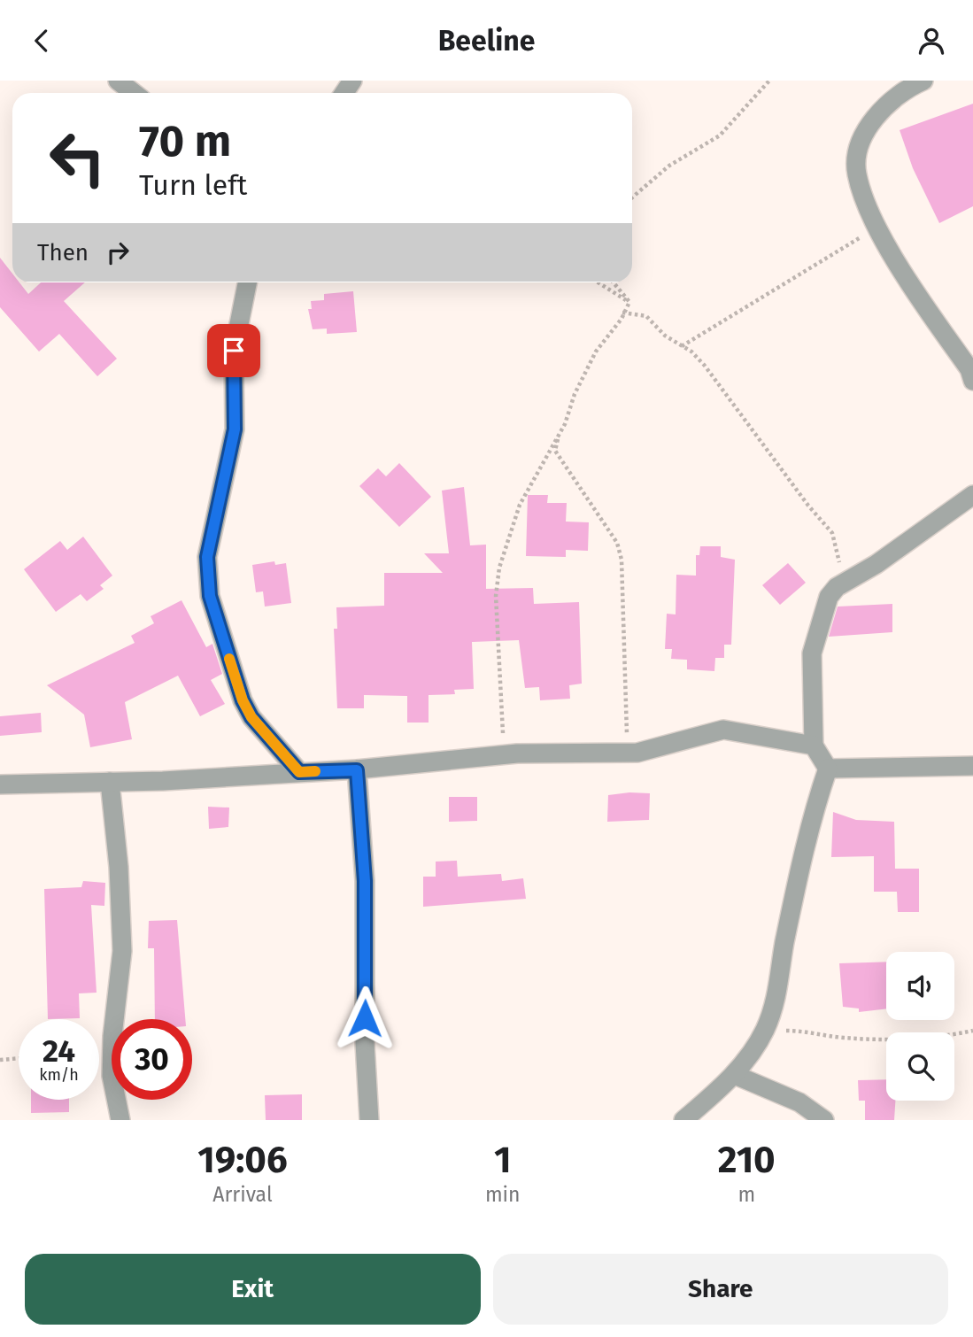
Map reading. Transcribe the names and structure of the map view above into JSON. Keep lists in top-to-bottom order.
{
  "page": {
    "header": "Beeline",
    "turn": ["70 m", "Turn left"],
    "then": "Then",
    "speed": "24 km/h",
    "limit": "30",
    "eta": [
      "19:06",
      "Arrival",
      "1",
      "min",
      "210",
      "m"
    ],
    "buttons": ["Exit", "Share"]
  }
}
